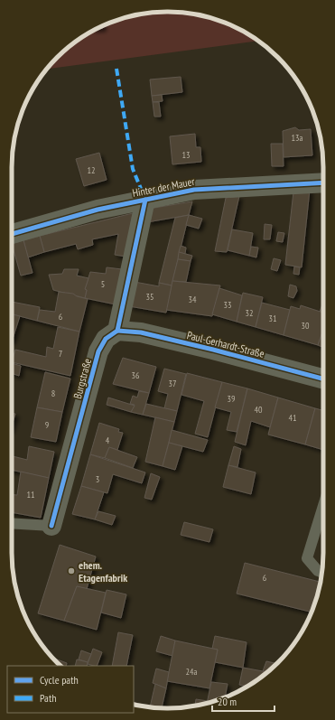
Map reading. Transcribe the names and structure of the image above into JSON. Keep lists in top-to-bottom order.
{
  "streets": {
    "street": ["Hinter der Mauer", "Paul-Gerhardt-Straße", "Burgstraße"]
  },
  "crossings": [
    ["Paul-Gerhardt-Straße", "Burgstraße"]
  ],
  "places": ["ehem. Etagenfabrik"],
  "house_numbers": [
    "13a",
    "13",
    "12",
    "5",
    "35",
    "34",
    "33",
    "32",
    "6",
    "31",
    "30",
    "7",
    "36",
    "37",
    "8",
    "39",
    "40",
    "41",
    "9",
    "4",
    "3",
    "11",
    "6",
    "24a"
  ],
  "legend": ["Cycle path", "Path"],
  "scale_bar": "20 m"
}
